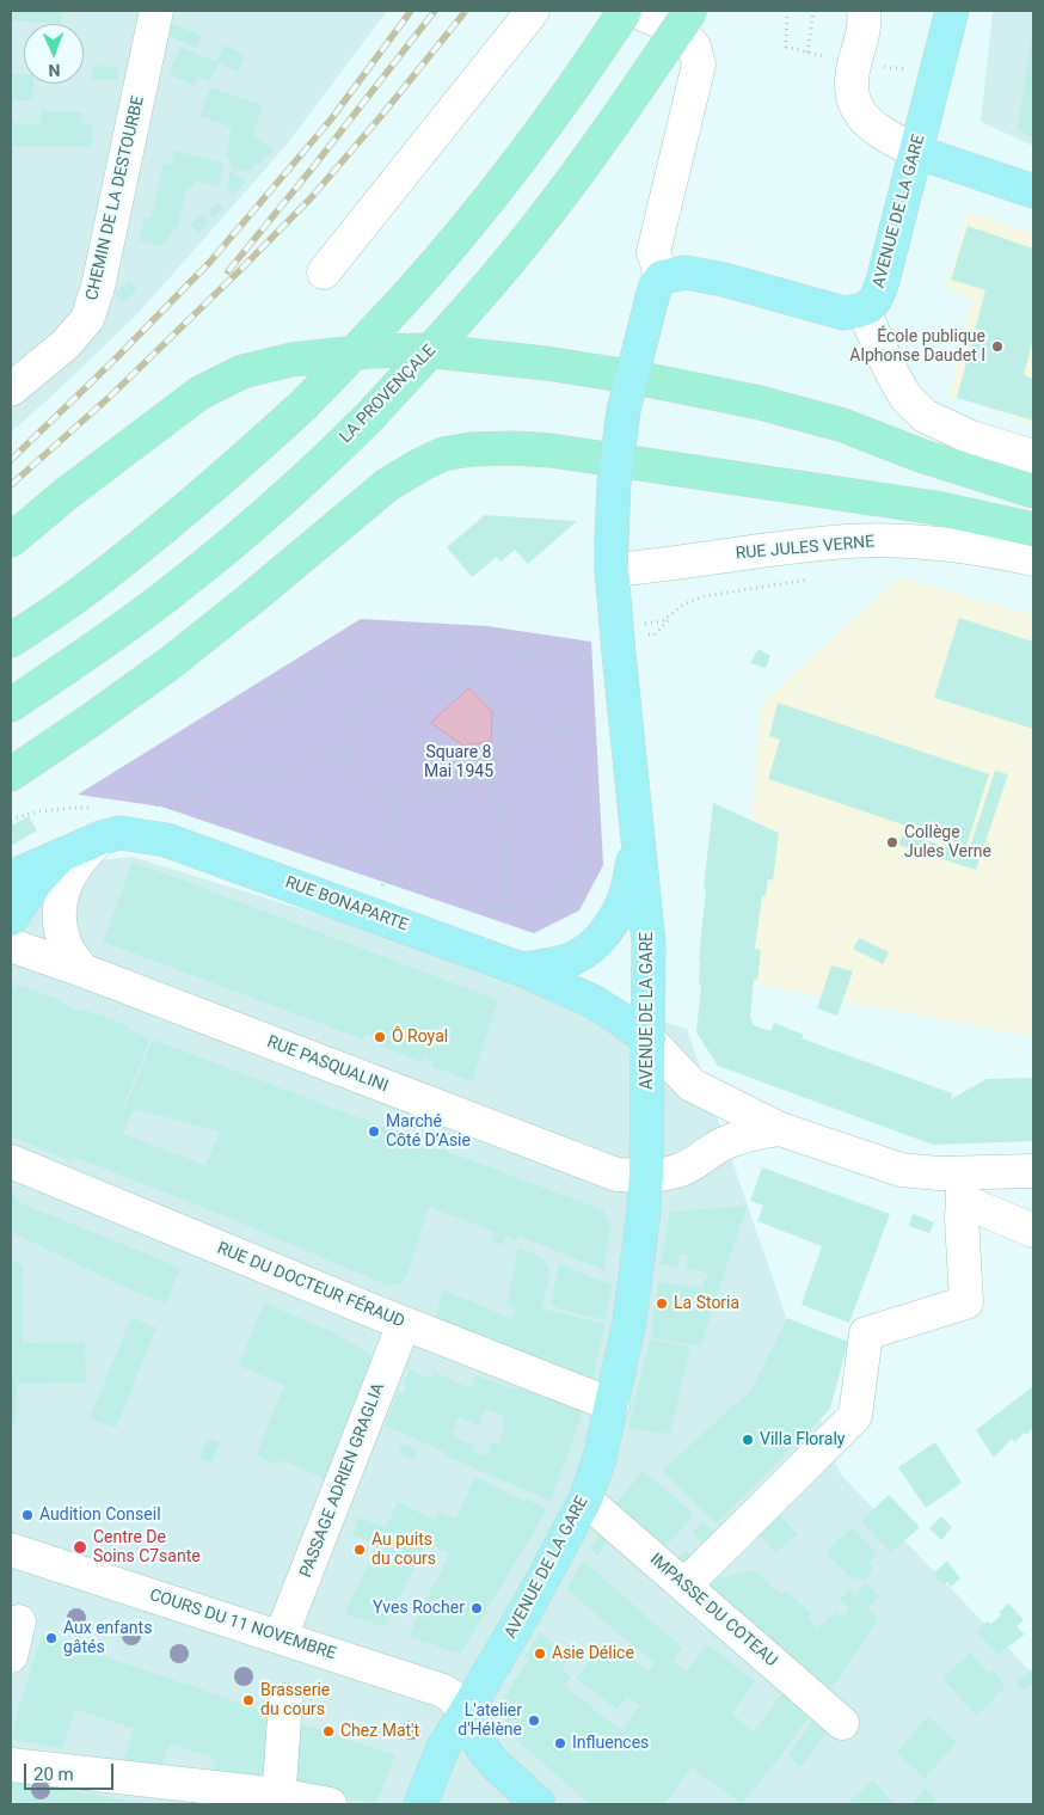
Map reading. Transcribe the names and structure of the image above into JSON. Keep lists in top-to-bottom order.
{
  "streets": {
    "highway": ["LA PROVENÇALE"],
    "main road": ["AVENUE DE LA GARE", "RUE BONAPARTE"],
    "street": [
      "CHEMIN DE LA DESTOURBE",
      "RUE JULES VERNE",
      "RUE PASQUALINI",
      "RUE DU DOCTEUR FÉRAUD",
      "PASSAGE ADRIEN GRAGLIA",
      "IMPASSE DU COTEAU",
      "COURS DU 11 NOVEMBRE"
    ]
  },
  "crossings": [
    ["AVENUE DE LA GARE", "RUE JULES VERNE"],
    ["AVENUE DE LA GARE", "RUE BONAPARTE"],
    ["AVENUE DE LA GARE", "RUE PASQUALINI"],
    ["AVENUE DE LA GARE", "RUE DU DOCTEUR FÉRAUD"],
    ["AVENUE DE LA GARE", "IMPASSE DU COTEAU"],
    ["AVENUE DE LA GARE", "COURS DU 11 NOVEMBRE"],
    ["RUE DU DOCTEUR FÉRAUD", "PASSAGE ADRIEN GRAGLIA"],
    ["PASSAGE ADRIEN GRAGLIA", "COURS DU 11 NOVEMBRE"]
  ],
  "parks": ["Square 8 Mai 1945"],
  "places": [
    "École publique Alphonse Daudet I",
    "Collège Jules Verne",
    "Ô Royal",
    "Marché Côté D’Asie",
    "La Storia",
    "Villa Floraly",
    "Audition Conseil",
    "Centre De Soins C7sante",
    "Au puits du cours",
    "Yves Rocher",
    "Aux enfants gâtés",
    "Asie Délice",
    "Brasserie du cours",
    "L'atelier d'Hélène",
    "Chez Mat't",
    "Influences"
  ],
  "scale_bar": "20 m",
  "north": "bottom"
}
